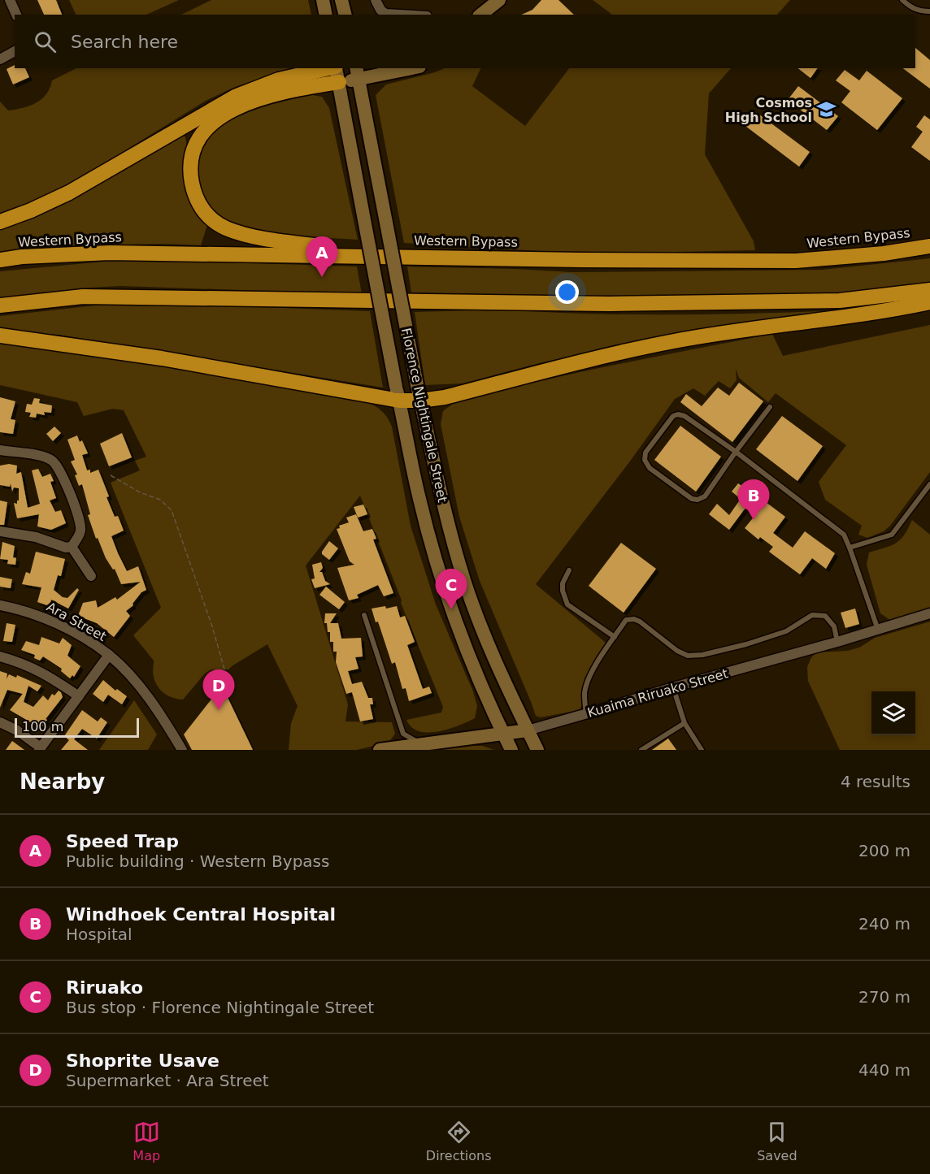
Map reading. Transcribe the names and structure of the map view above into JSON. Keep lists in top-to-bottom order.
{
  "streets": {
    "highway": ["Western Bypass"],
    "main road": ["Florence Nightingale Street", "Kuaima Riruako Street"],
    "street": ["Ara Street"]
  },
  "crossings": [
    ["Florence Nightingale Street", "Kuaima Riruako Street"]
  ],
  "places": {
    "school or university": ["Cosmos High School"]
  },
  "scale_bar": "100 m",
  "page": {
    "search": "Search here",
    "pins": [
      "A",
      "B",
      "C",
      "D"
    ],
    "scale": "100 m",
    "heading": ["Nearby", "4 results"],
    "list": [
      {
        "mark": "A",
        "name": "Speed Trap",
        "note": "Public building · Western Bypass",
        "value": "200 m"
      },
      {
        "mark": "B",
        "name": "Windhoek Central Hospital",
        "note": "Hospital",
        "value": "240 m"
      },
      {
        "mark": "C",
        "name": "Riruako",
        "note": "Bus stop · Florence Nightingale Street",
        "value": "270 m"
      },
      {
        "mark": "D",
        "name": "Shoprite Usave",
        "note": "Supermarket · Ara Street",
        "value": "440 m"
      }
    ],
    "nav": ["Map", "Directions", "Saved"]
  }
}
